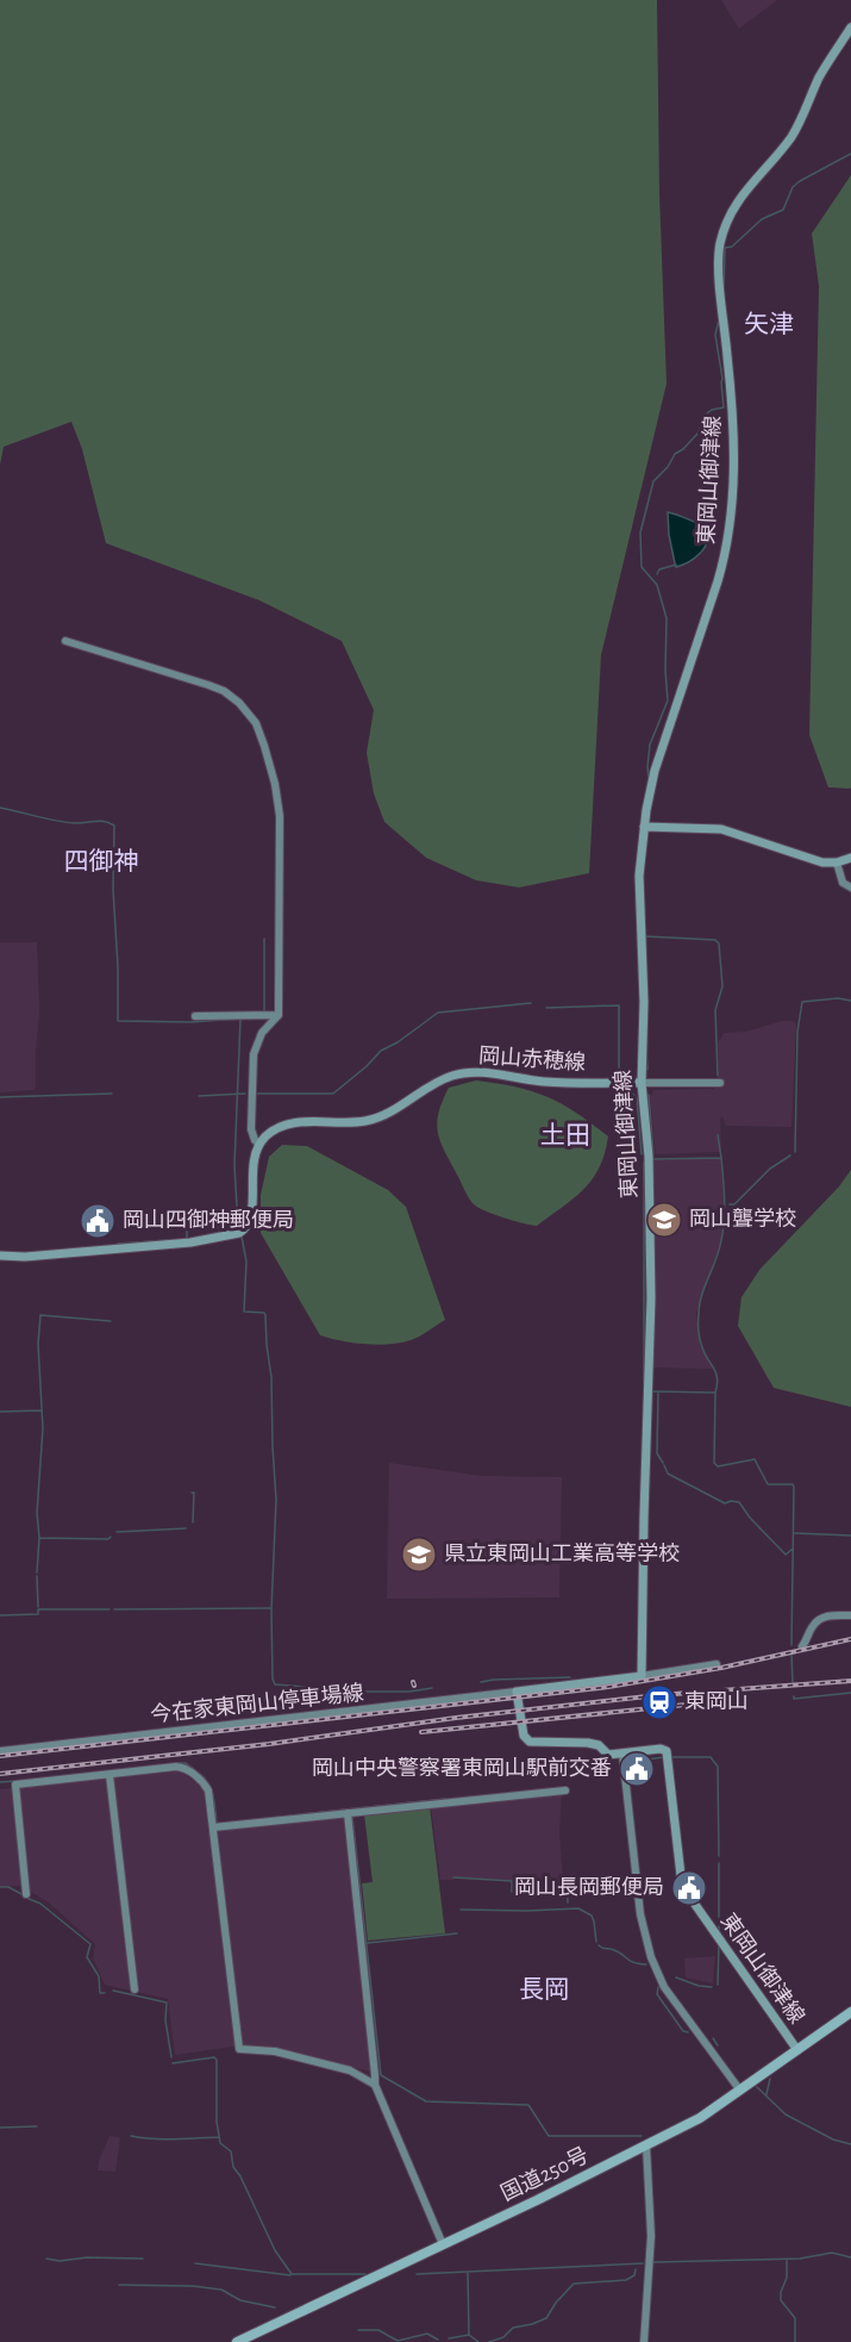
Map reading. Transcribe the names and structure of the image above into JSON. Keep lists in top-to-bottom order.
{
  "streets": {
    "highway": ["国道250号"],
    "main road": ["東岡山御津線", "岡山赤穂線"],
    "street": ["今在家東岡山停車場線"]
  },
  "crossings": [
    ["東岡山御津線", "岡山赤穂線"],
    ["東岡山御津線", "今在家東岡山停車場線"],
    ["東岡山御津線", "国道250号"]
  ],
  "districts": [
    "矢津",
    "四御神",
    "土田",
    "長岡"
  ],
  "places": {
    "school or university": ["岡山聾学校", "県立東岡山工業高等学校"],
    "public building": ["岡山四御神郵便局", "岡山中央警察署東岡山駅前交番", "岡山長岡郵便局"],
    "station": ["東岡山"]
  }
}
